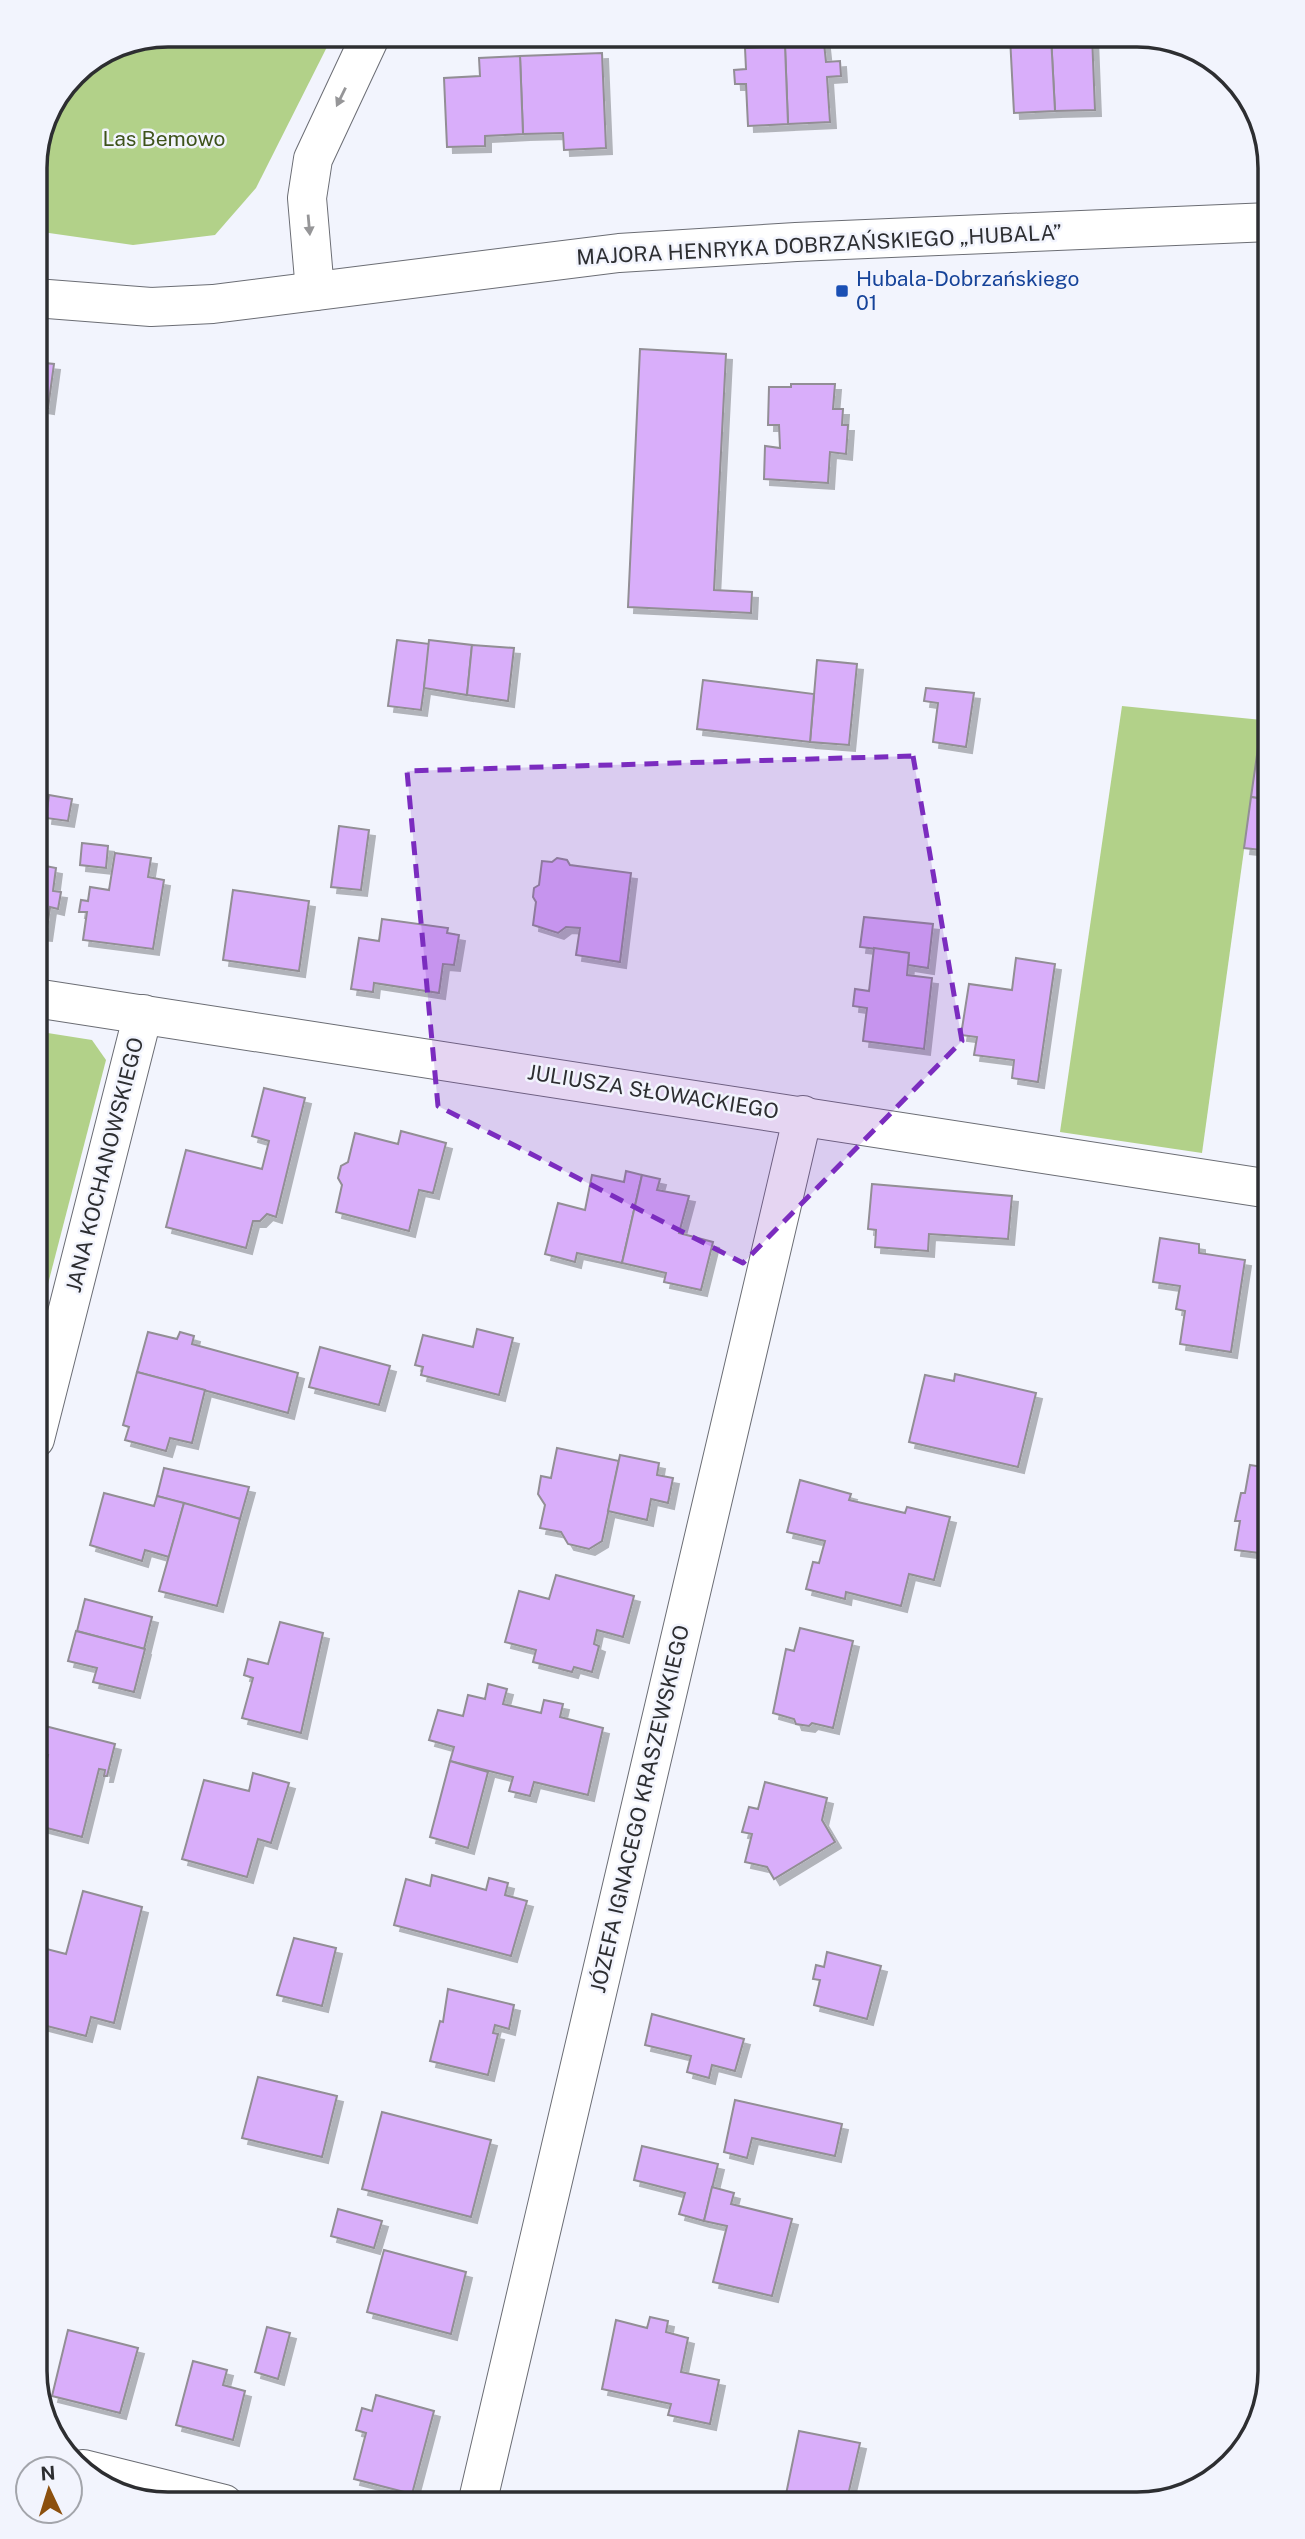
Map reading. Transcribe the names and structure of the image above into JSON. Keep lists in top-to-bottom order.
{
  "streets": {
    "street": [
      "MAJORA HENRYKA DOBRZAŃSKIEGO „HUBALA”",
      "JULIUSZA SŁOWACKIEGO",
      "JANA KOCHANOWSKIEGO",
      "JÓZEFA IGNACEGO KRASZEWSKIEGO"
    ]
  },
  "crossings": [
    ["JULIUSZA SŁOWACKIEGO", "JANA KOCHANOWSKIEGO"],
    ["JULIUSZA SŁOWACKIEGO", "JÓZEFA IGNACEGO KRASZEWSKIEGO"]
  ],
  "parks": ["Las Bemowo"],
  "places": {
    "transit": ["Hubala-Dobrzańskiego 01"]
  },
  "north": "top"
}
